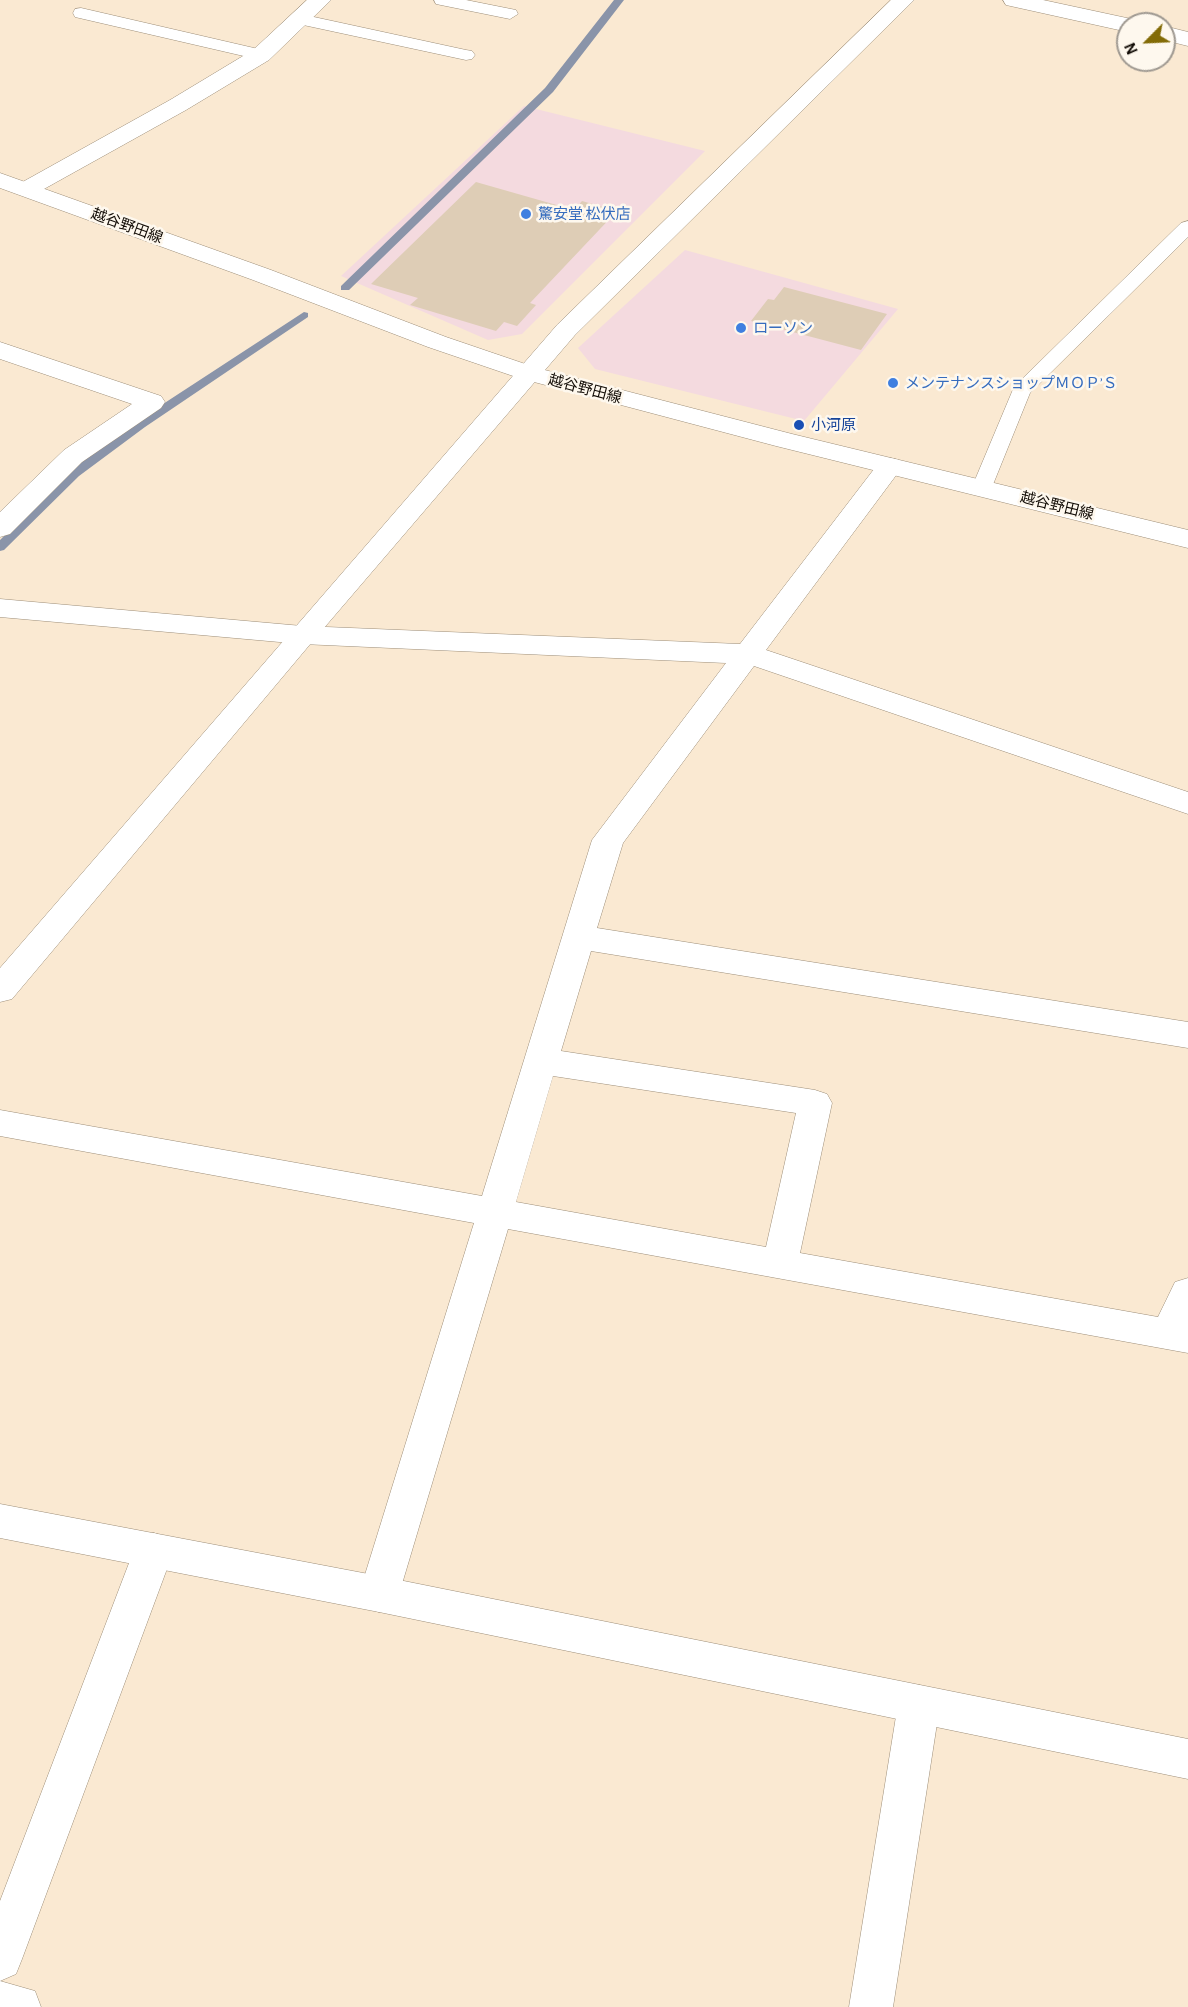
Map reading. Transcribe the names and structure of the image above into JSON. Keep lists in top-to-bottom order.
{
  "streets": {
    "street": ["越谷野田線"]
  },
  "places": [
    "驚安堂 松伏店",
    "ローソン",
    "メンテナンスショップＭＯＰ’Ｓ",
    "小河原"
  ],
  "north": "bottom left"
}
